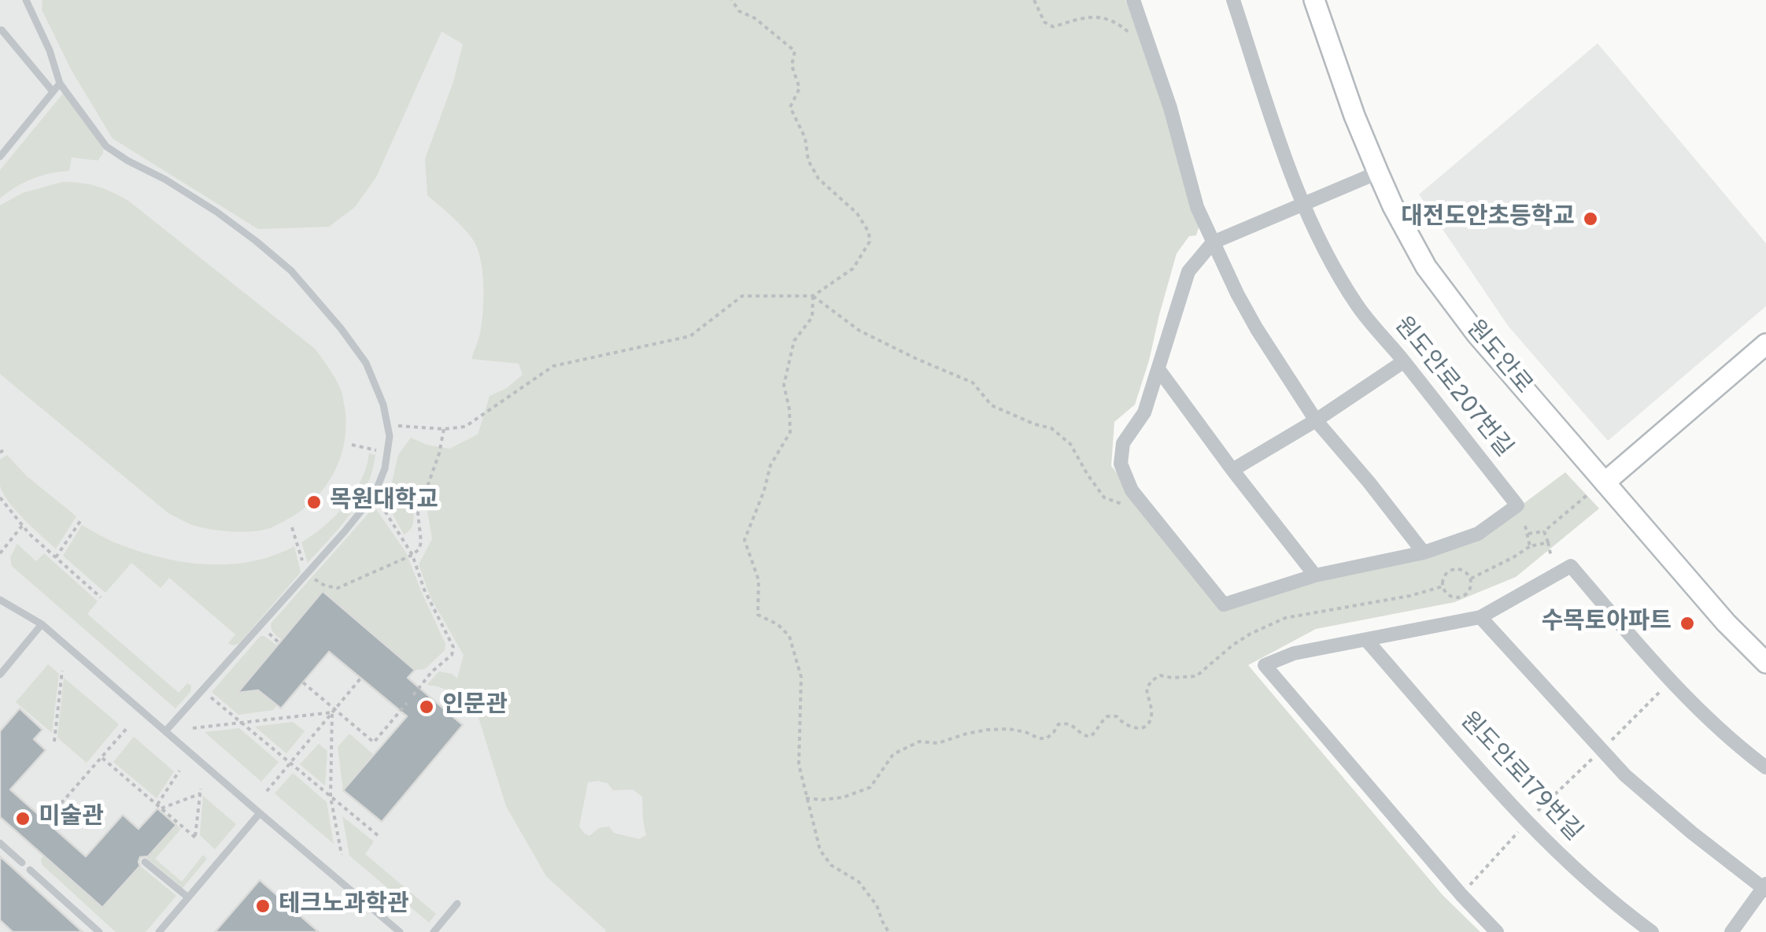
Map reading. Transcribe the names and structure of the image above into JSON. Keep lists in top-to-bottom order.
{
  "streets": {
    "street": ["원도안로", "원도안로207번길", "원도안로179번길"]
  },
  "crossings": [
    ["원도안로", "원도안로207번길"]
  ],
  "places": [
    "대전도안초등학교",
    "목원대학교",
    "수목토아파트",
    "인문관",
    "미술관",
    "테크노과학관"
  ]
}
